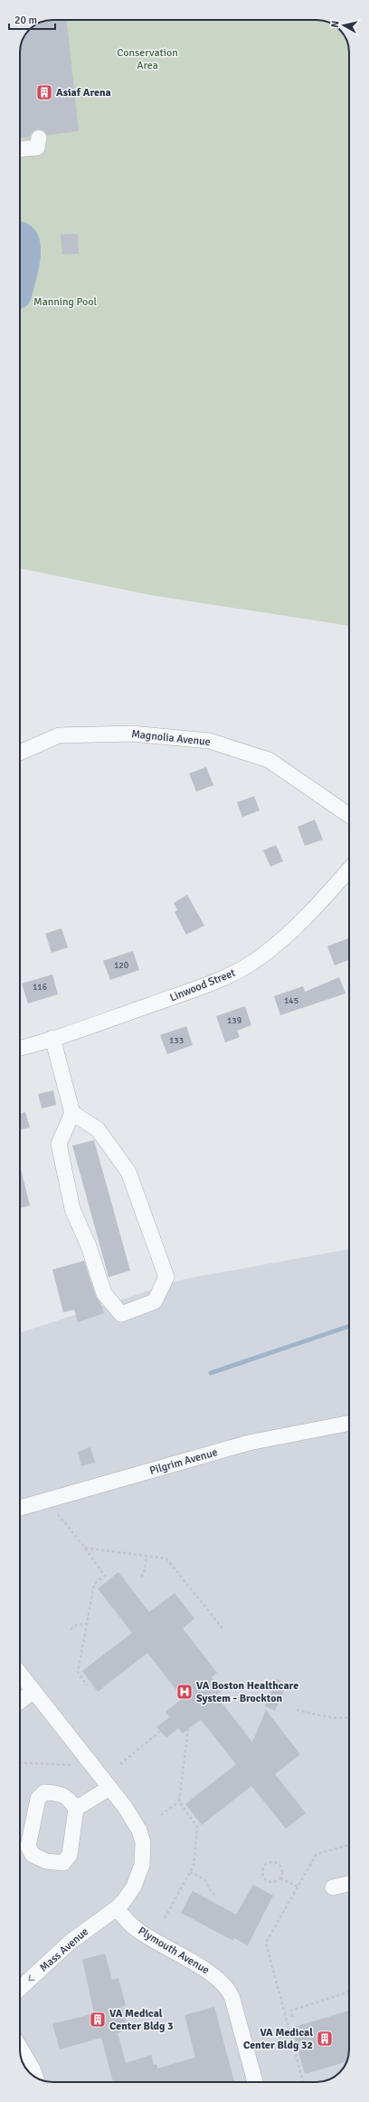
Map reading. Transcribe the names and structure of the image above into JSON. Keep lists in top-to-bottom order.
{
  "streets": {
    "street": [
      "Magnolia Avenue",
      "Linwood Street",
      "Pilgrim Avenue",
      "Mass Avenue",
      "Plymouth Avenue"
    ]
  },
  "crossings": [
    ["Mass Avenue", "Plymouth Avenue"]
  ],
  "one_way": ["Mass Avenue"],
  "parks": ["Conservation Area", "Manning Pool"],
  "places": {
    "building": ["Asiaf Arena", "VA Medical Center Bldg 3", "VA Medical Center Bldg 32"],
    "hospital": ["VA Boston Healthcare System - Brockton"]
  },
  "house_numbers": [
    "120",
    "116",
    "145",
    "139",
    "133"
  ],
  "scale_bar": "20 m",
  "north": "left"
}
